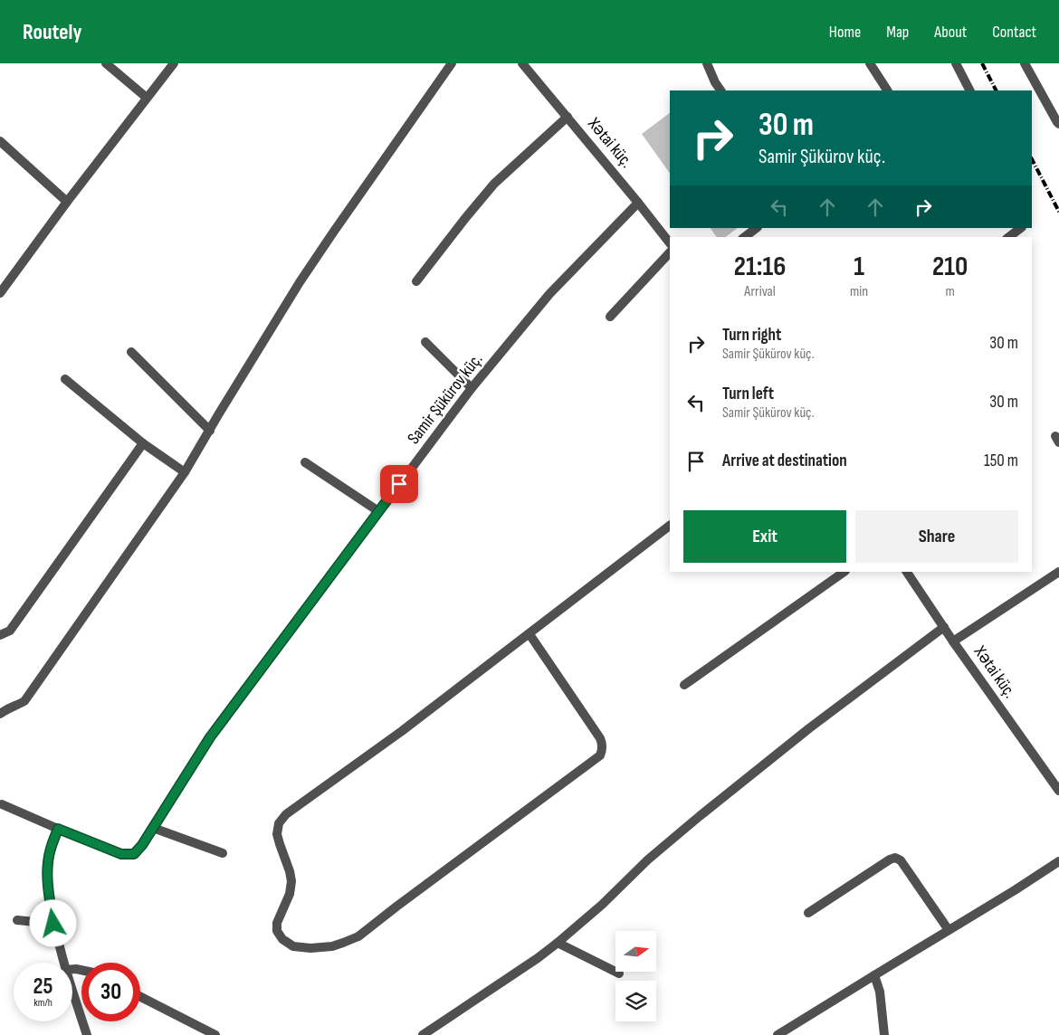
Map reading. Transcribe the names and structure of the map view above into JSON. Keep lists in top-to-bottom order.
{
  "streets": {
    "street": ["Xətai küç.", "Samir Şükürov küç."]
  },
  "crossings": [
    ["Xətai küç.", "Samir Şükürov küç."]
  ],
  "north": "right",
  "page": {
    "header": "Routely",
    "nav": [
      "Home",
      "Map",
      "About",
      "Contact"
    ],
    "turn": ["30 m", "Samir Şükürov küç."],
    "eta": [
      "21:16",
      "Arrival",
      "1",
      "min",
      "210",
      "m"
    ],
    "list": [
      {
        "name": "Turn right",
        "note": "Samir Şükürov küç.",
        "value": "30 m"
      },
      {
        "name": "Turn left",
        "note": "Samir Şükürov küç.",
        "value": "30 m"
      },
      {
        "name": "Arrive at destination",
        "value": "150 m"
      }
    ],
    "buttons": ["Exit", "Share"],
    "speed": "25 km/h",
    "limit": "30"
  }
}
